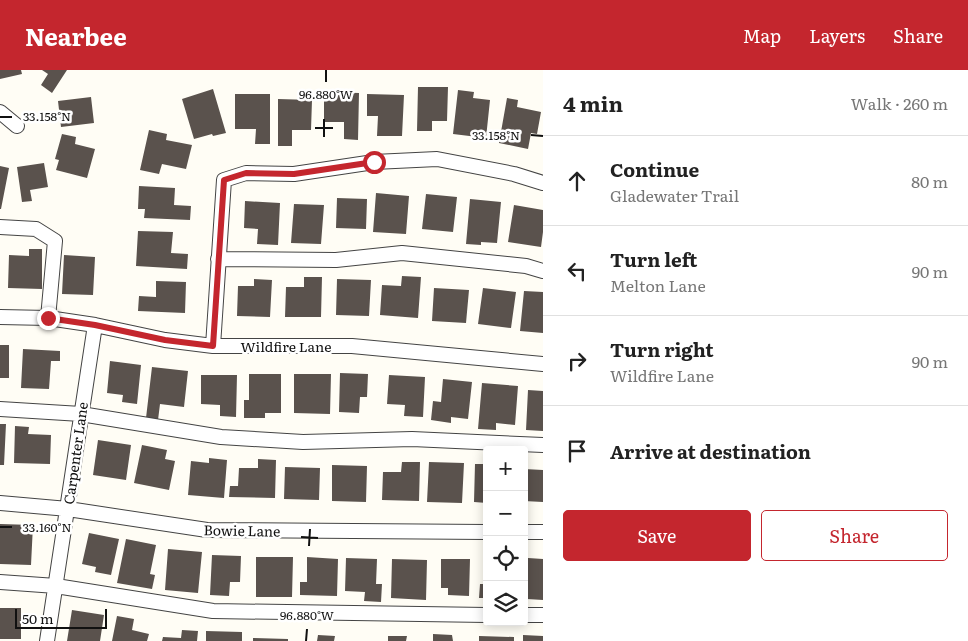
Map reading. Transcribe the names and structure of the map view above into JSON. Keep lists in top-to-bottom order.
{
  "streets": {
    "street": ["Wildfire Lane", "Carpenter Lane", "Bowie Lane"]
  },
  "crossings": [
    ["Wildfire Lane", "Carpenter Lane"],
    ["Carpenter Lane", "Bowie Lane"]
  ],
  "scale_bar": "50 m",
  "page": {
    "header": "Nearbee",
    "nav": ["Map", "Layers", "Share"],
    "heading": ["4 min", "Walk · 260 m"],
    "list": [
      ["Continue", "Gladewater Trail", "80 m"],
      ["Turn left", "Melton Lane", "90 m"],
      ["Turn right", "Wildfire Lane", "90 m"],
      "Arrive at destination"
    ],
    "map_buttons": ["+", "−"],
    "buttons": ["Save", "Share"],
    "scale": "50 m"
  },
  "coordinates": ["96.880°W", "33.158°N", "33.160°N"]
}
